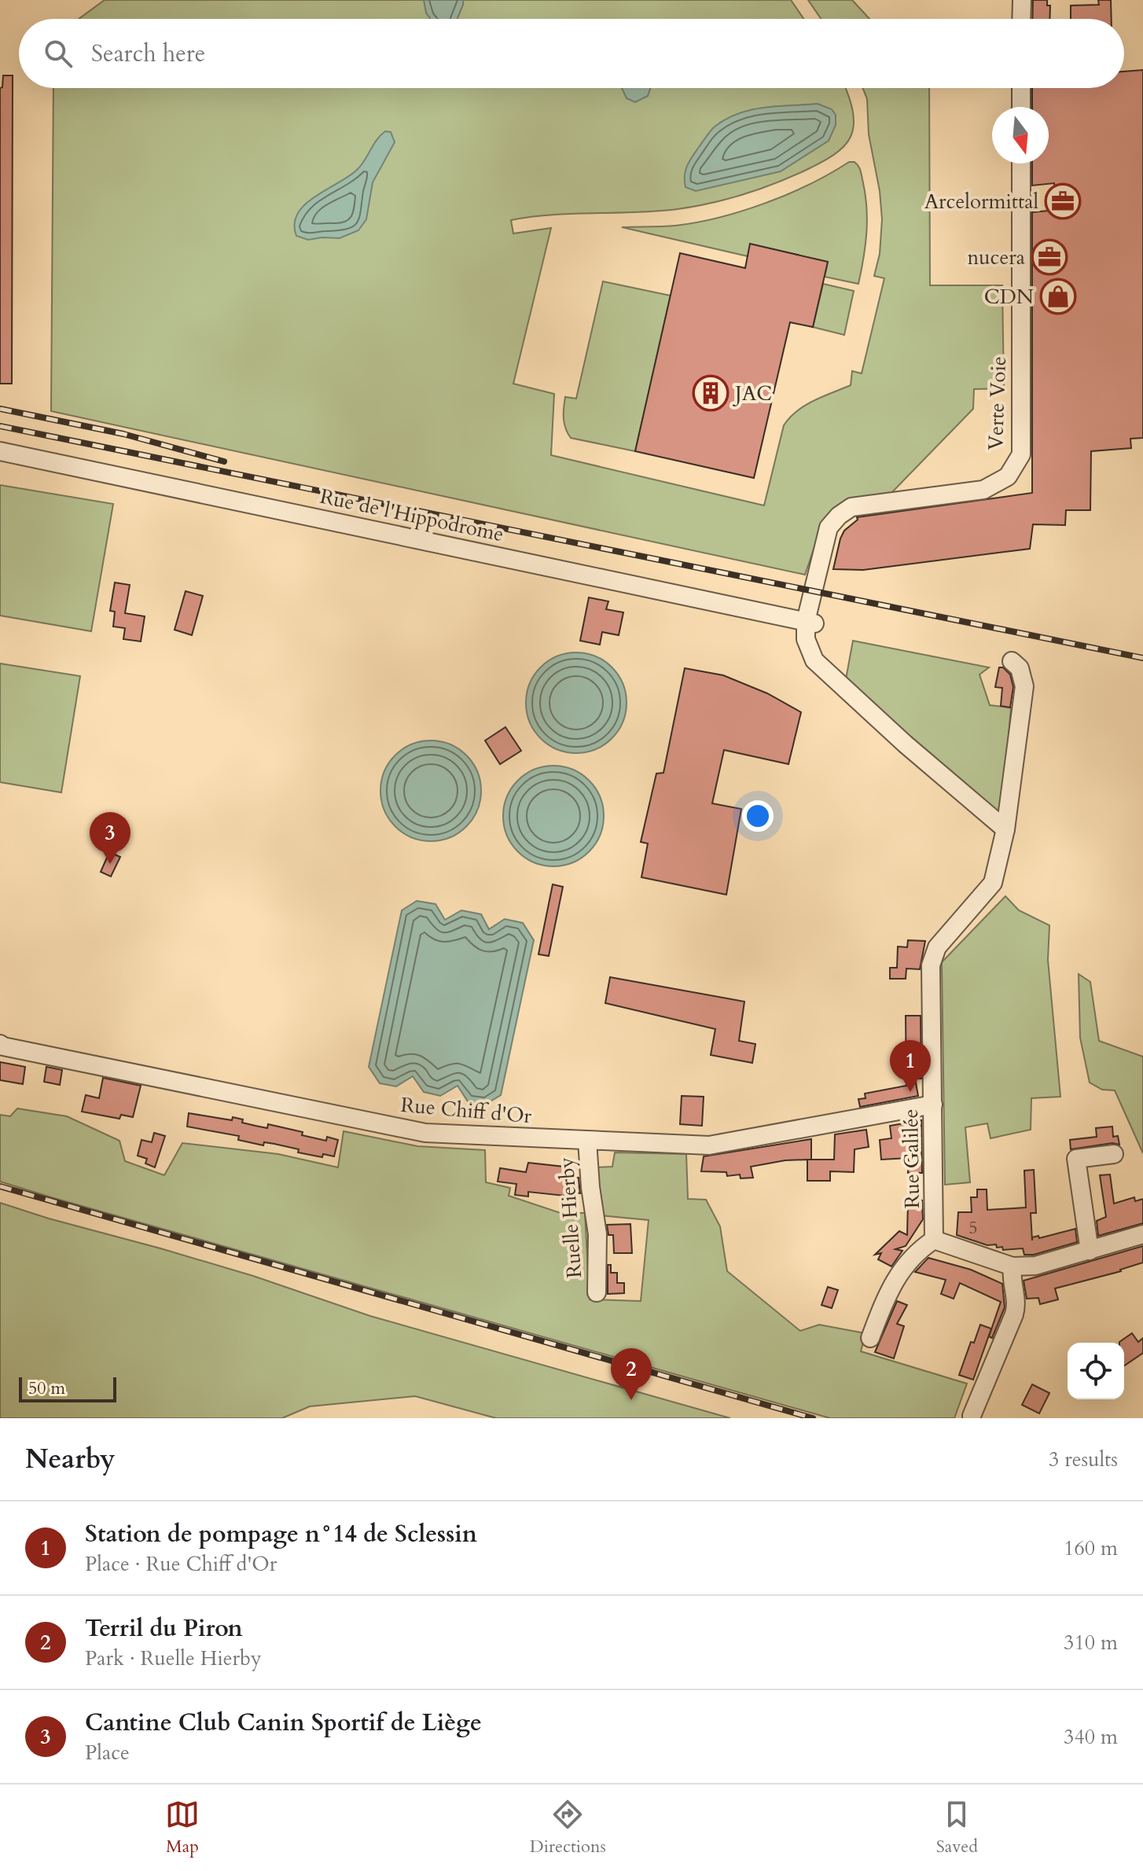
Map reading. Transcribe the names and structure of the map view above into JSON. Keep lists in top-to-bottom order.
{
  "streets": {
    "street": [
      "Verte Voie",
      "Rue de l'Hippodrome",
      "Rue Chiff d'Or",
      "Rue Galilée",
      "Ruelle Hierby"
    ]
  },
  "crossings": [
    ["Verte Voie", "Rue de l'Hippodrome"],
    ["Rue Chiff d'Or", "Rue Galilée"],
    ["Rue Chiff d'Or", "Ruelle Hierby"]
  ],
  "places": {
    "office": ["Arcelormittal", "nucera"],
    "shop": ["CDN"],
    "building": ["JAC"]
  },
  "house_numbers": ["5"],
  "scale_bar": "50 m",
  "north": "bottom",
  "page": {
    "search": "Search here",
    "pins": ["3", "1", "2"],
    "scale": "50 m",
    "heading": ["Nearby", "3 results"],
    "list": [
      {
        "mark": "1",
        "name": "Station de pompage n°14 de Sclessin",
        "note": "Place · Rue Chiff d'Or",
        "value": "160 m"
      },
      {
        "mark": "2",
        "name": "Terril du Piron",
        "note": "Park · Ruelle Hierby",
        "value": "310 m"
      },
      {
        "mark": "3",
        "name": "Cantine Club Canin Sportif de Liège",
        "note": "Place",
        "value": "340 m"
      }
    ],
    "nav": ["Map", "Directions", "Saved"]
  }
}
